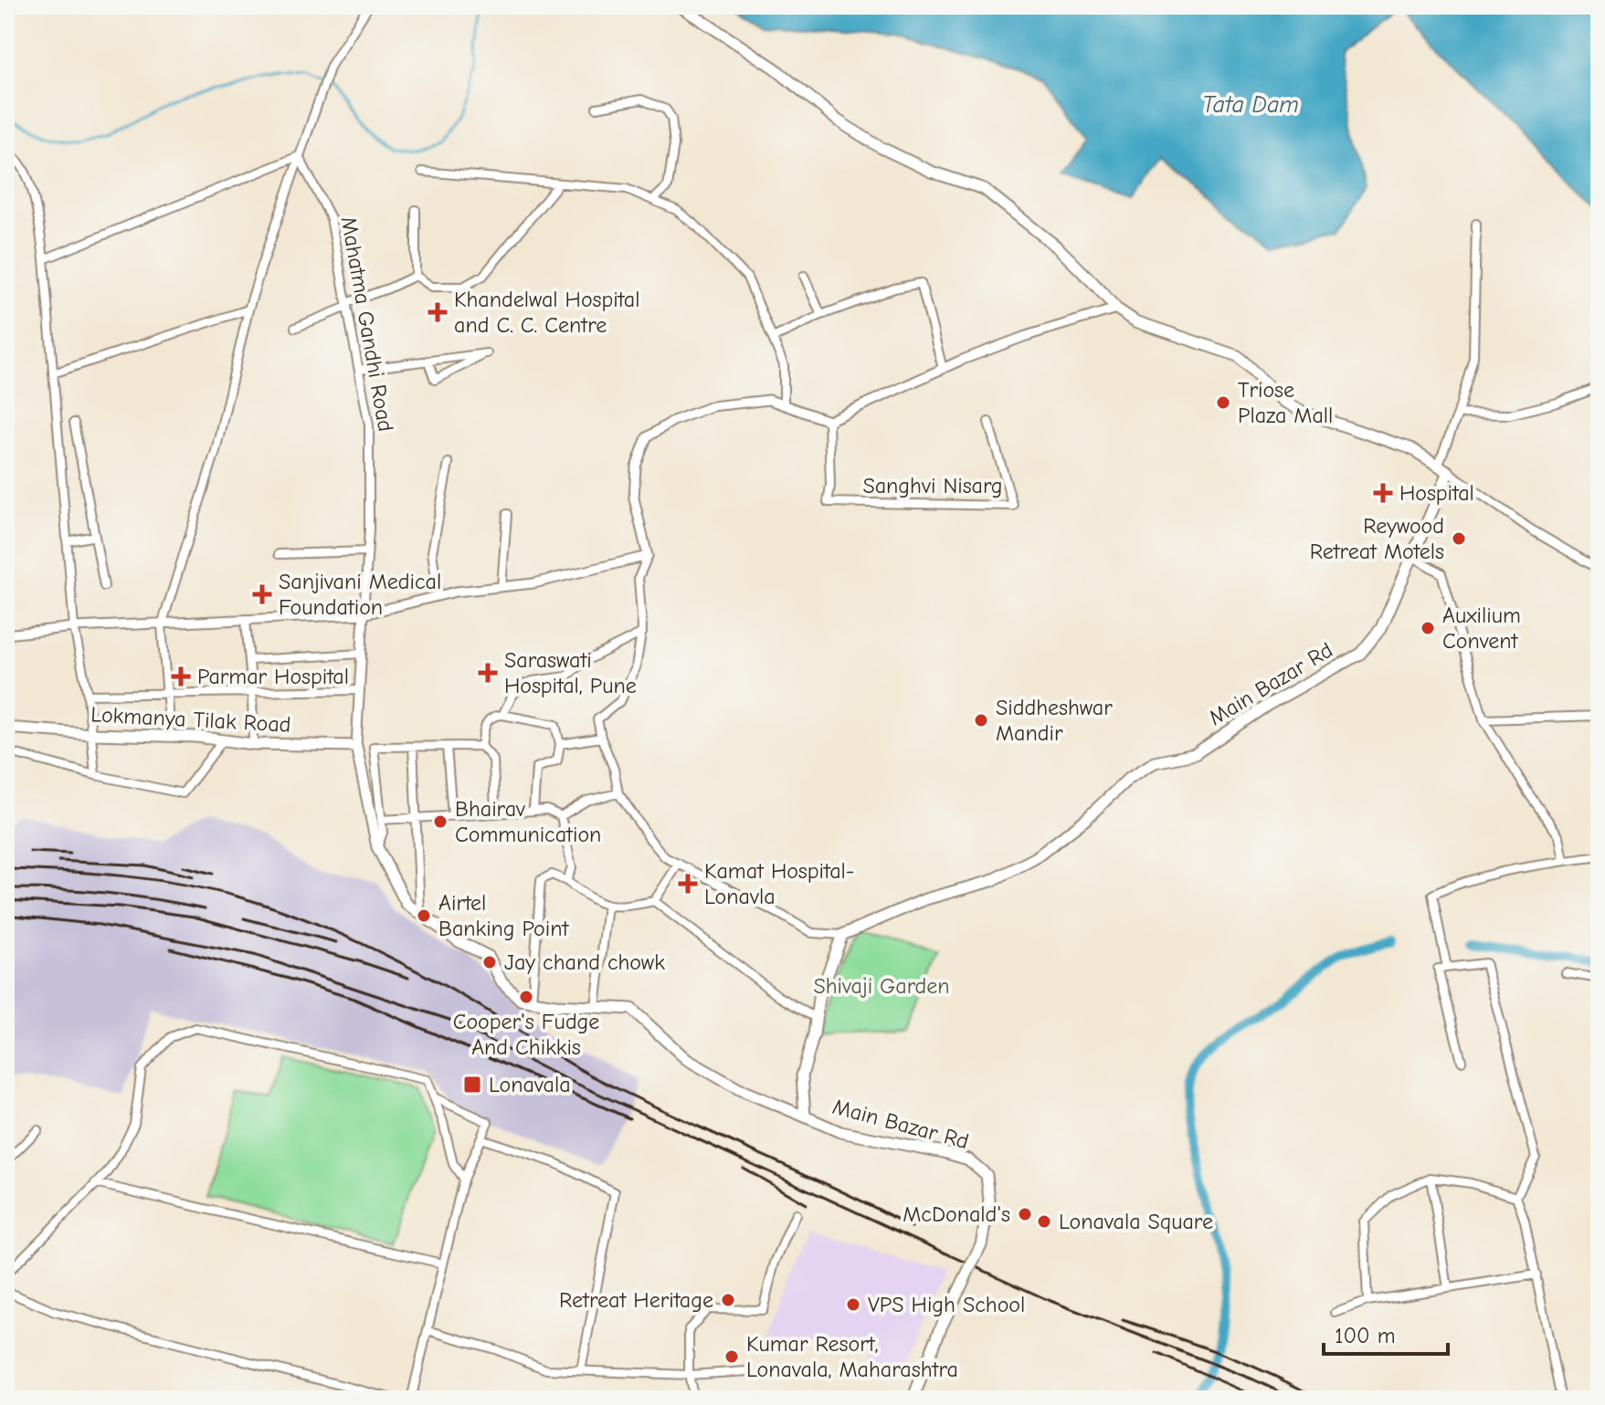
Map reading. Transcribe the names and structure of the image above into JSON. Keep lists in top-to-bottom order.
{
  "streets": {
    "main road": ["Mahatma Gandhi Road", "Main Bazar Rd", "Lokmanya Tilak Road"],
    "street": ["Sanghvi Nisarg"]
  },
  "crossings": [
    ["Mahatma Gandhi Road", "Main Bazar Rd"],
    ["Mahatma Gandhi Road", "Lokmanya Tilak Road"]
  ],
  "water": ["Tata Dam"],
  "parks": ["Shivaji Garden"],
  "places": {
    "health": [
      "Khandelwal Hospital and C. C. Centre",
      "Hospital",
      "Sanjivani Medical Foundation",
      "Saraswati Hospital, Pune",
      "Parmar Hospital",
      "Kamat Hospital- Lonavla"
    ],
    "other": [
      "Triose Plaza Mall",
      "Reywood Retreat Motels",
      "Auxilium Convent",
      "Siddheshwar Mandir",
      "Bhairav Communication",
      "Airtel Banking Point",
      "Jay chand chowk",
      "Cooper's Fudge And Chikkis",
      "McDonald's",
      "Lonavala Square",
      "Retreat Heritage",
      "VPS High School",
      "Kumar Resort, Lonavala, Maharashtra"
    ],
    "transit": ["Lonavala"]
  },
  "scale_bar": "100 m"
}
